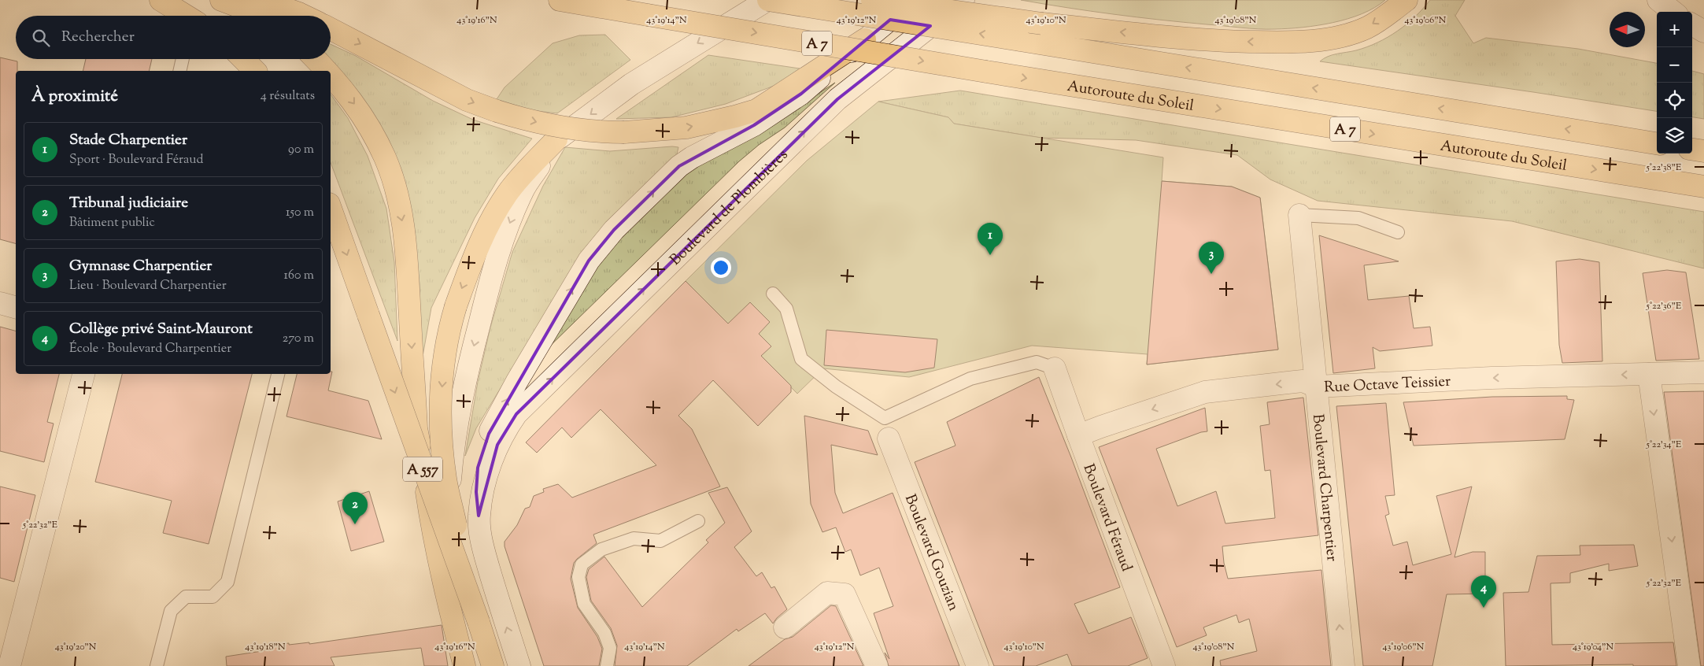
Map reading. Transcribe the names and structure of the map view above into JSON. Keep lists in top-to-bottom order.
{
  "streets": {
    "highway": ["A 7", "Autoroute du Soleil", "A 557"],
    "street": [
      "Boulevard de Plombières",
      "Rue Octave Teissier",
      "Boulevard Charpentier",
      "Boulevard Féraud",
      "Boulevard Gouzian"
    ]
  },
  "crossings": [
    ["Rue Octave Teissier", "Boulevard Charpentier"],
    ["Rue Octave Teissier", "Boulevard Féraud"]
  ],
  "one_way": ["Rue Octave Teissier", "Boulevard Charpentier"],
  "north": "left",
  "page": {
    "map_buttons": ["+", "−"],
    "search": "Rechercher",
    "heading": ["À proximité", "4 résultats"],
    "list": [
      {
        "mark": "1",
        "name": "Stade Charpentier",
        "note": "Sport · Boulevard Féraud",
        "value": "90 m"
      },
      {
        "mark": "2",
        "name": "Tribunal judiciaire",
        "note": "Bâtiment public",
        "value": "150 m"
      },
      {
        "mark": "3",
        "name": "Gymnase Charpentier",
        "note": "Lieu · Boulevard Charpentier",
        "value": "160 m"
      },
      {
        "mark": "4",
        "name": "Collège privé Saint-Mauront",
        "note": "École · Boulevard Charpentier",
        "value": "270 m"
      }
    ],
    "pins": [
      "1",
      "3",
      "2",
      "4"
    ]
  },
  "coordinates": [
    "43°19'16\"N",
    "43°19'14\"N",
    "43°19'12\"N",
    "43°19'10\"N",
    "43°19'08\"N",
    "43°19'06\"N",
    "5°22'38\"E",
    "5°22'36\"E",
    "5°22'34\"E",
    "5°22'32\"E",
    "43°19'20\"N",
    "43°19'18\"N",
    "43°19'04\"N"
  ]
}
